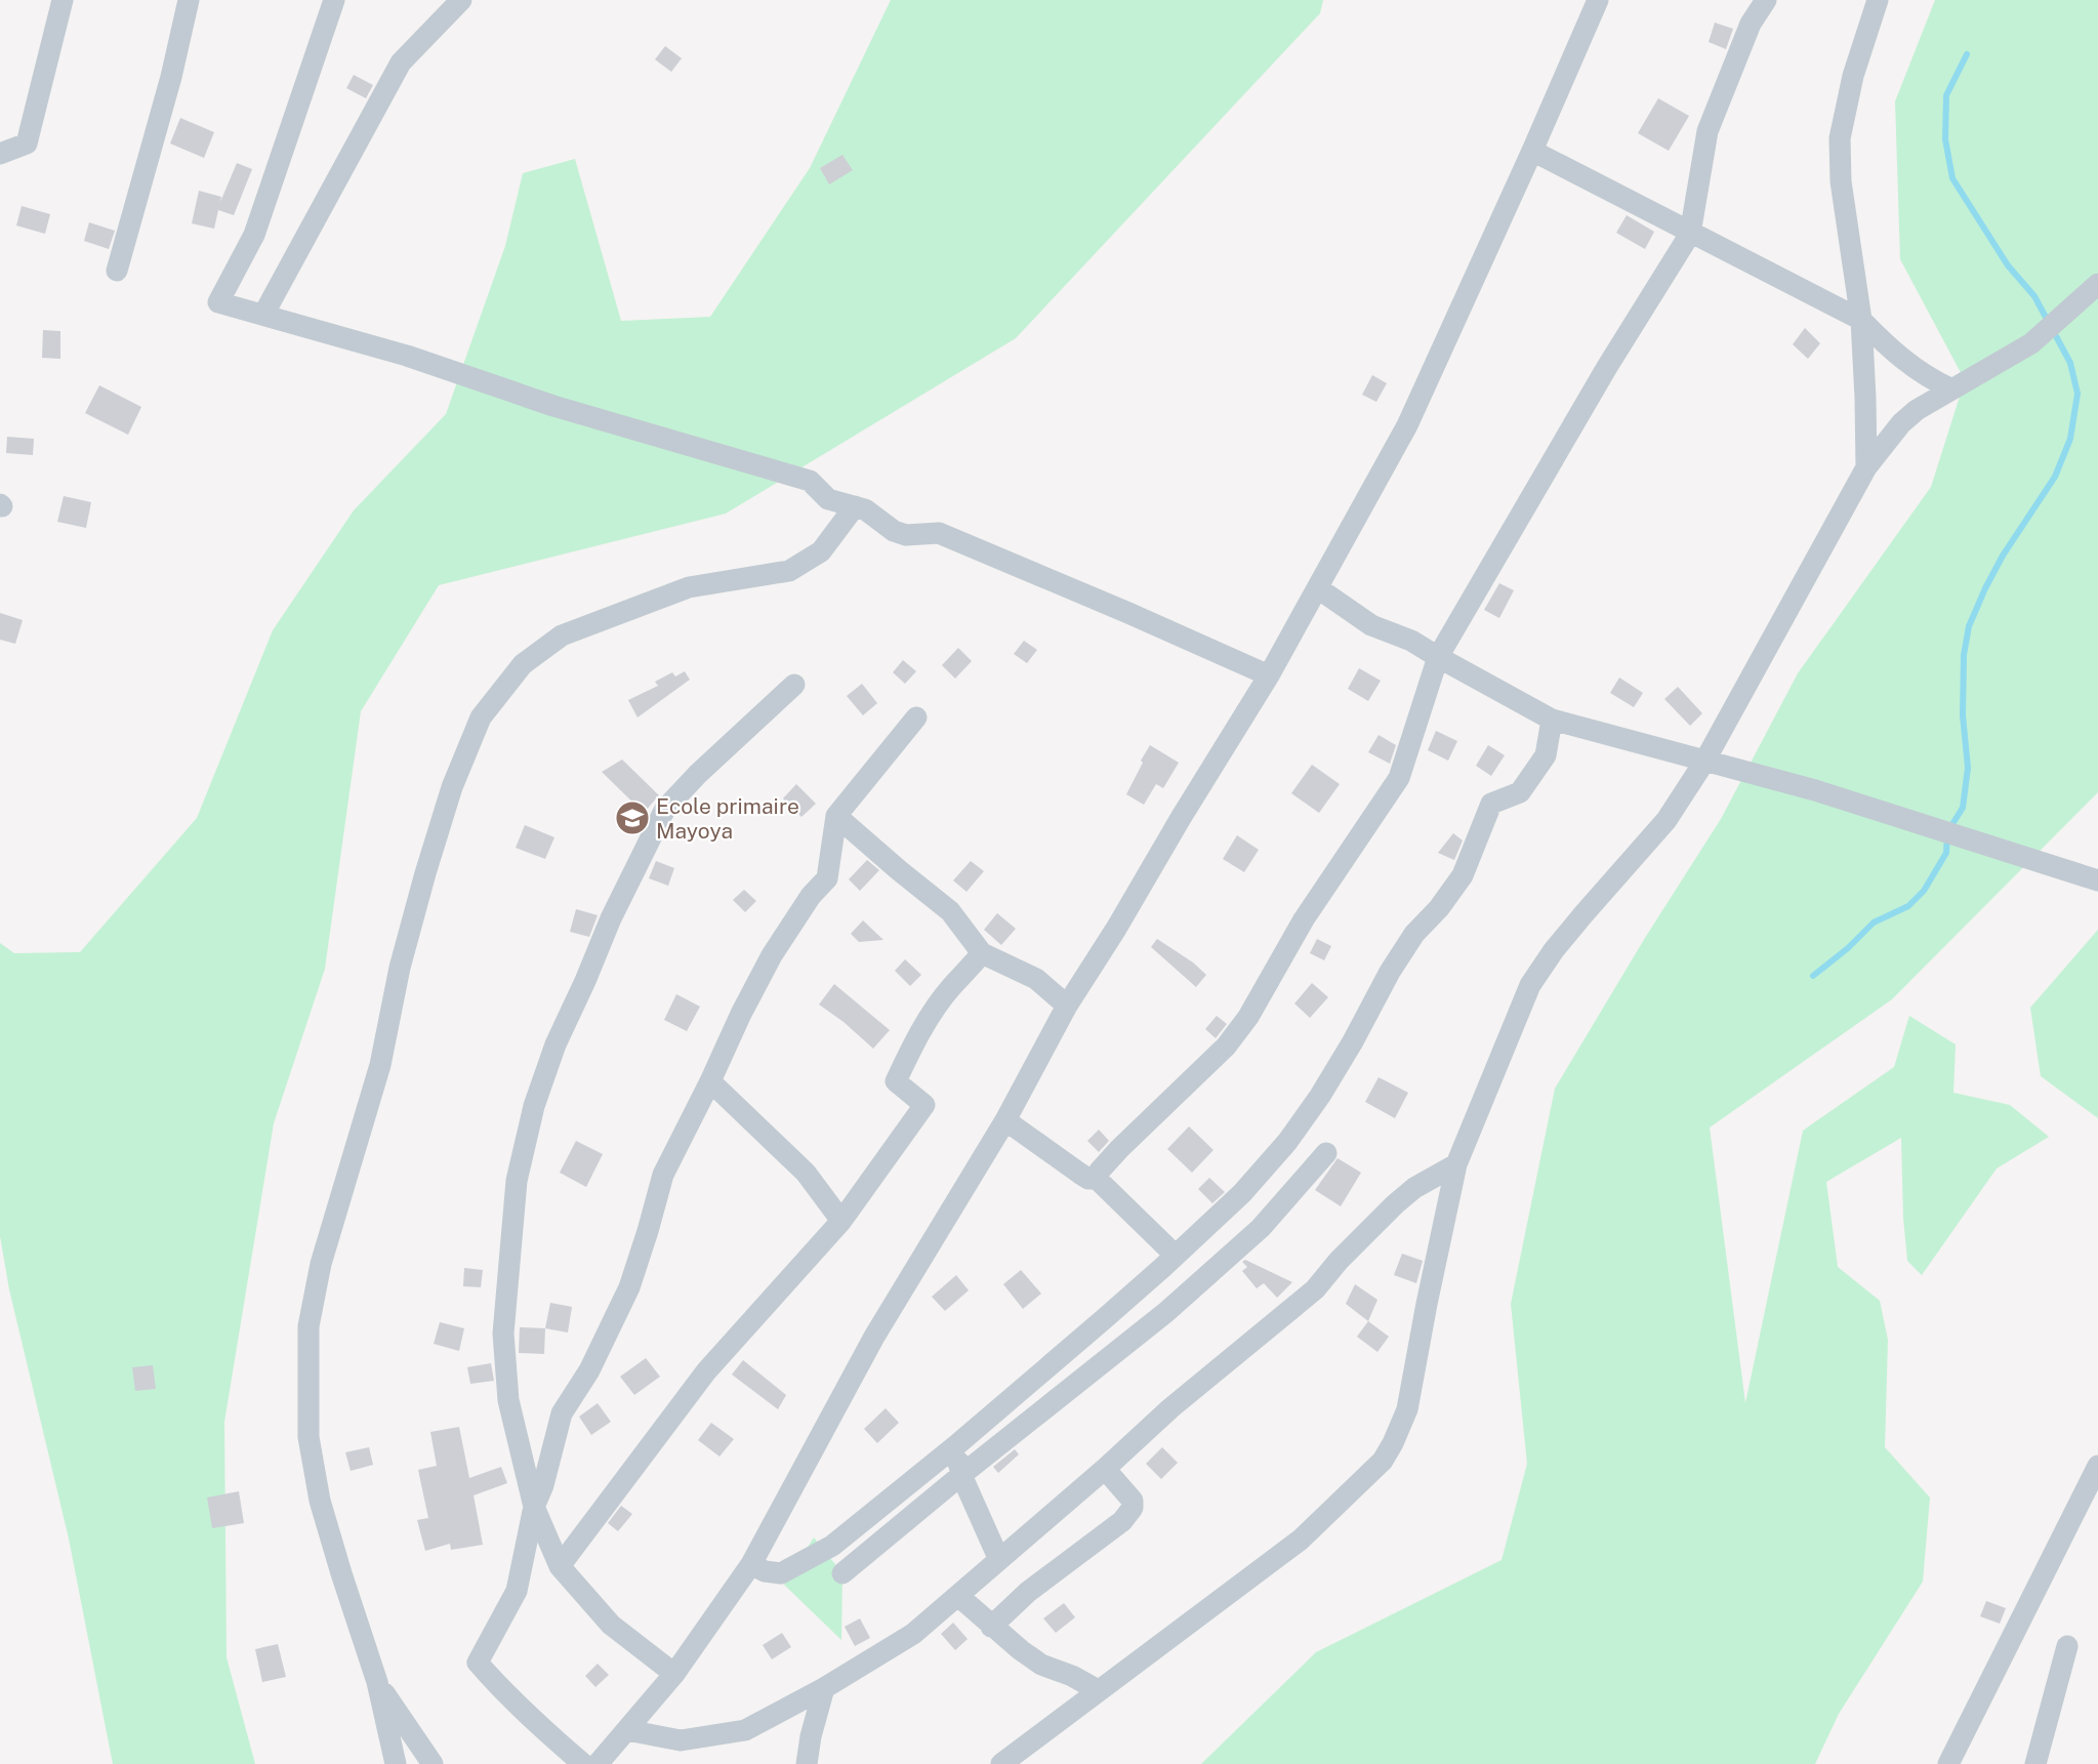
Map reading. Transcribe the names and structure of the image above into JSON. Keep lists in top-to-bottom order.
{
  "places": {
    "school or university": ["Ecole primaire Mayoya"]
  }
}
